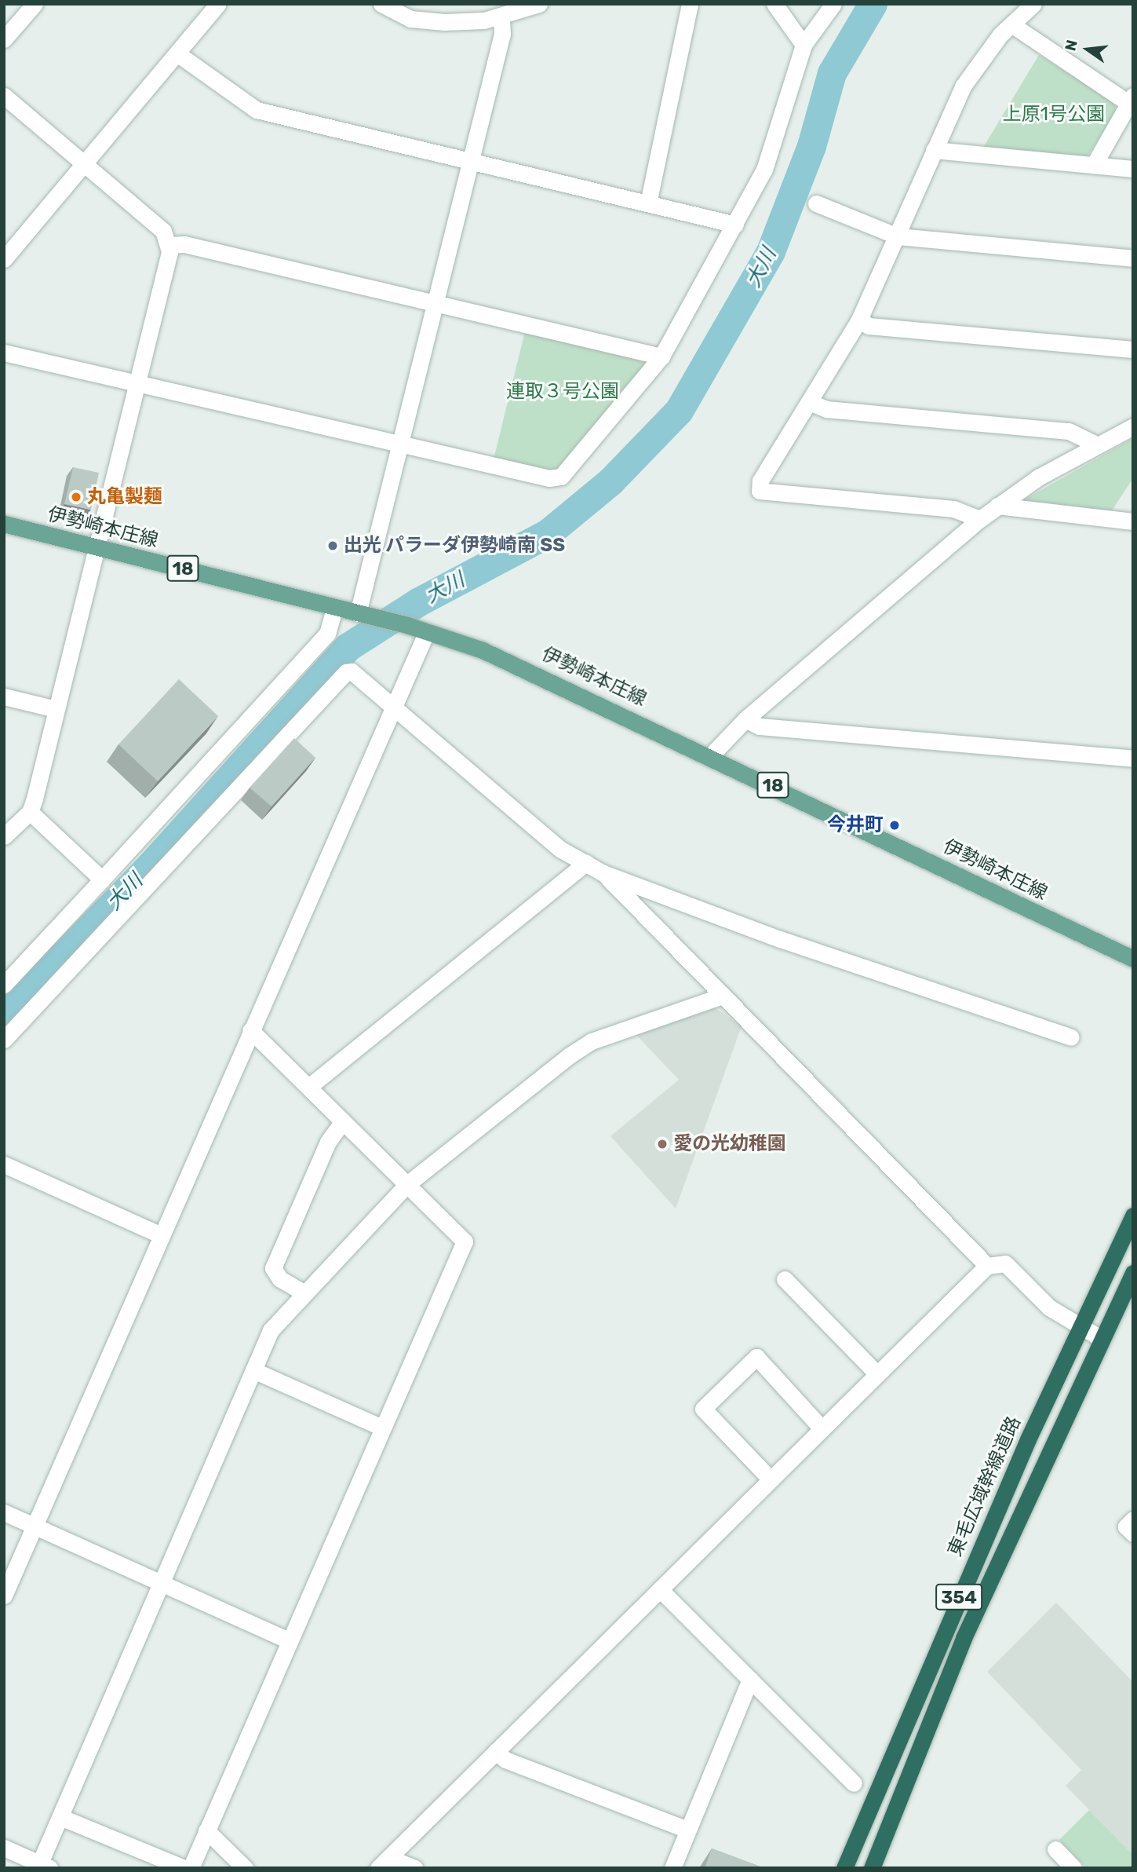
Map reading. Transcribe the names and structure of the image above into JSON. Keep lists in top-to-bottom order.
{
  "streets": {
    "highway": ["東毛広域幹線道路", "354"],
    "main road": ["伊勢崎本庄線", "18"]
  },
  "water": ["大川"],
  "parks": ["上原1号公園", "連取３号公園"],
  "places": [
    "丸亀製麺",
    "出光 パラーダ伊勢崎南 SS",
    "今井町",
    "愛の光幼稚園"
  ],
  "north": "left"
}
